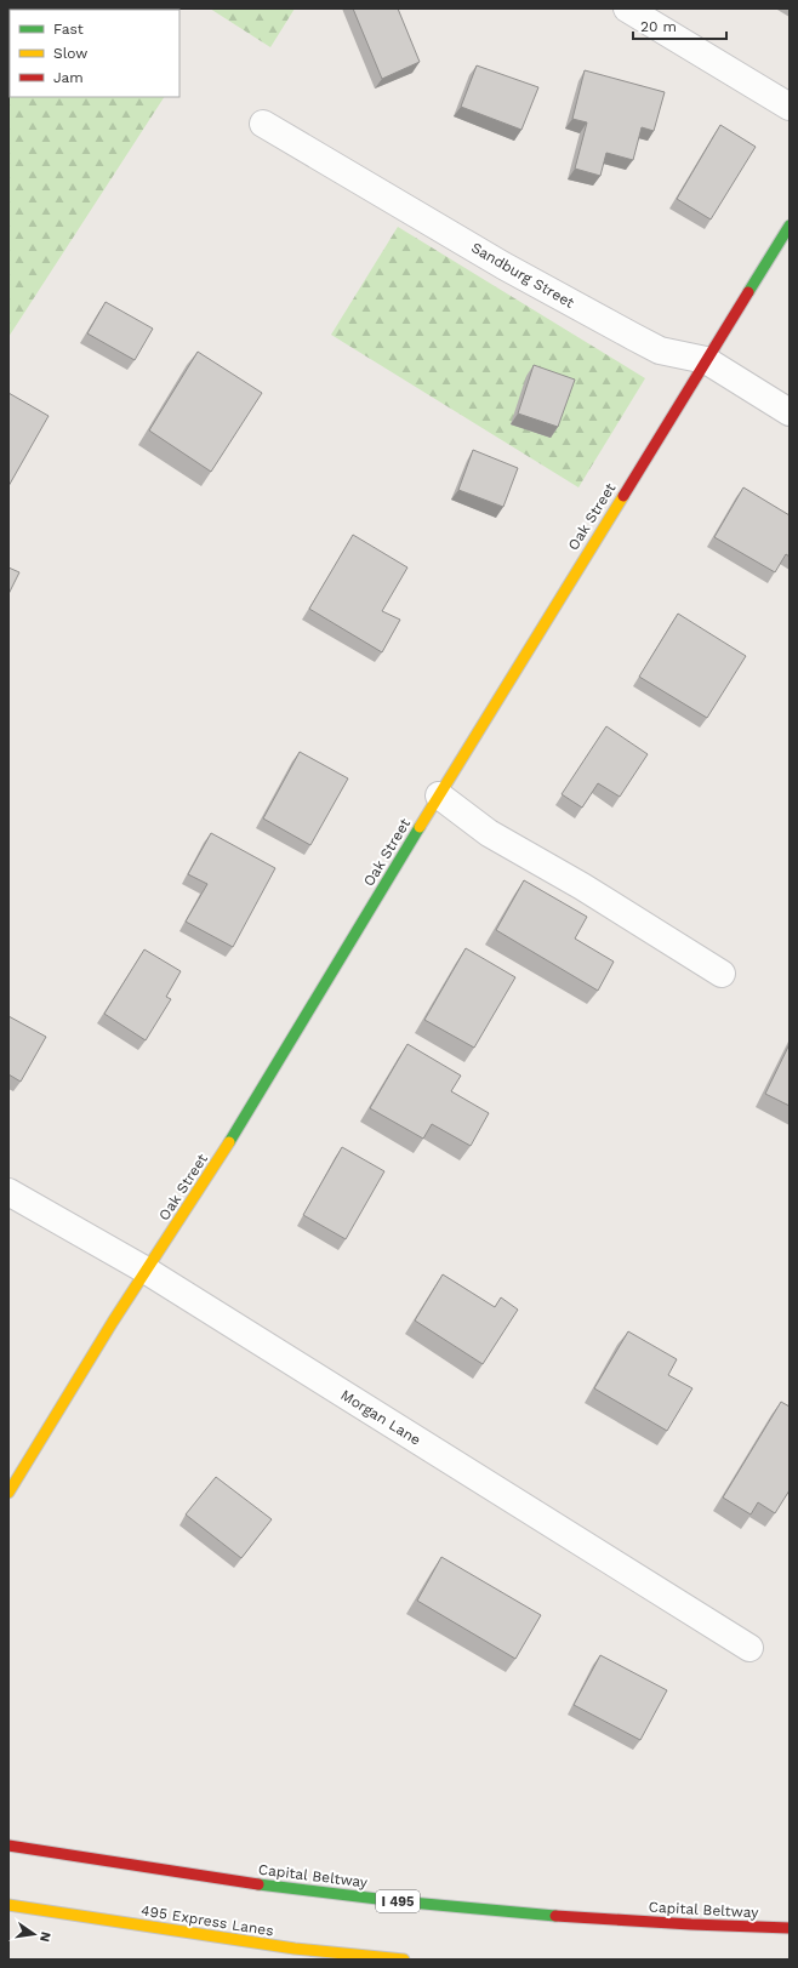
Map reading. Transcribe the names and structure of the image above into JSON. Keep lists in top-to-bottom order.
{
  "streets": {
    "main road": [
      "Oak Street",
      "Capital Beltway",
      "I 495",
      "495 Express Lanes"
    ],
    "street": ["Sandburg Street", "Morgan Lane"]
  },
  "crossings": [
    ["Sandburg Street", "Oak Street"],
    ["Oak Street", "Morgan Lane"]
  ],
  "legend": ["Fast", "Slow", "Jam"],
  "scale_bar": "20 m",
  "north": "right"
}
